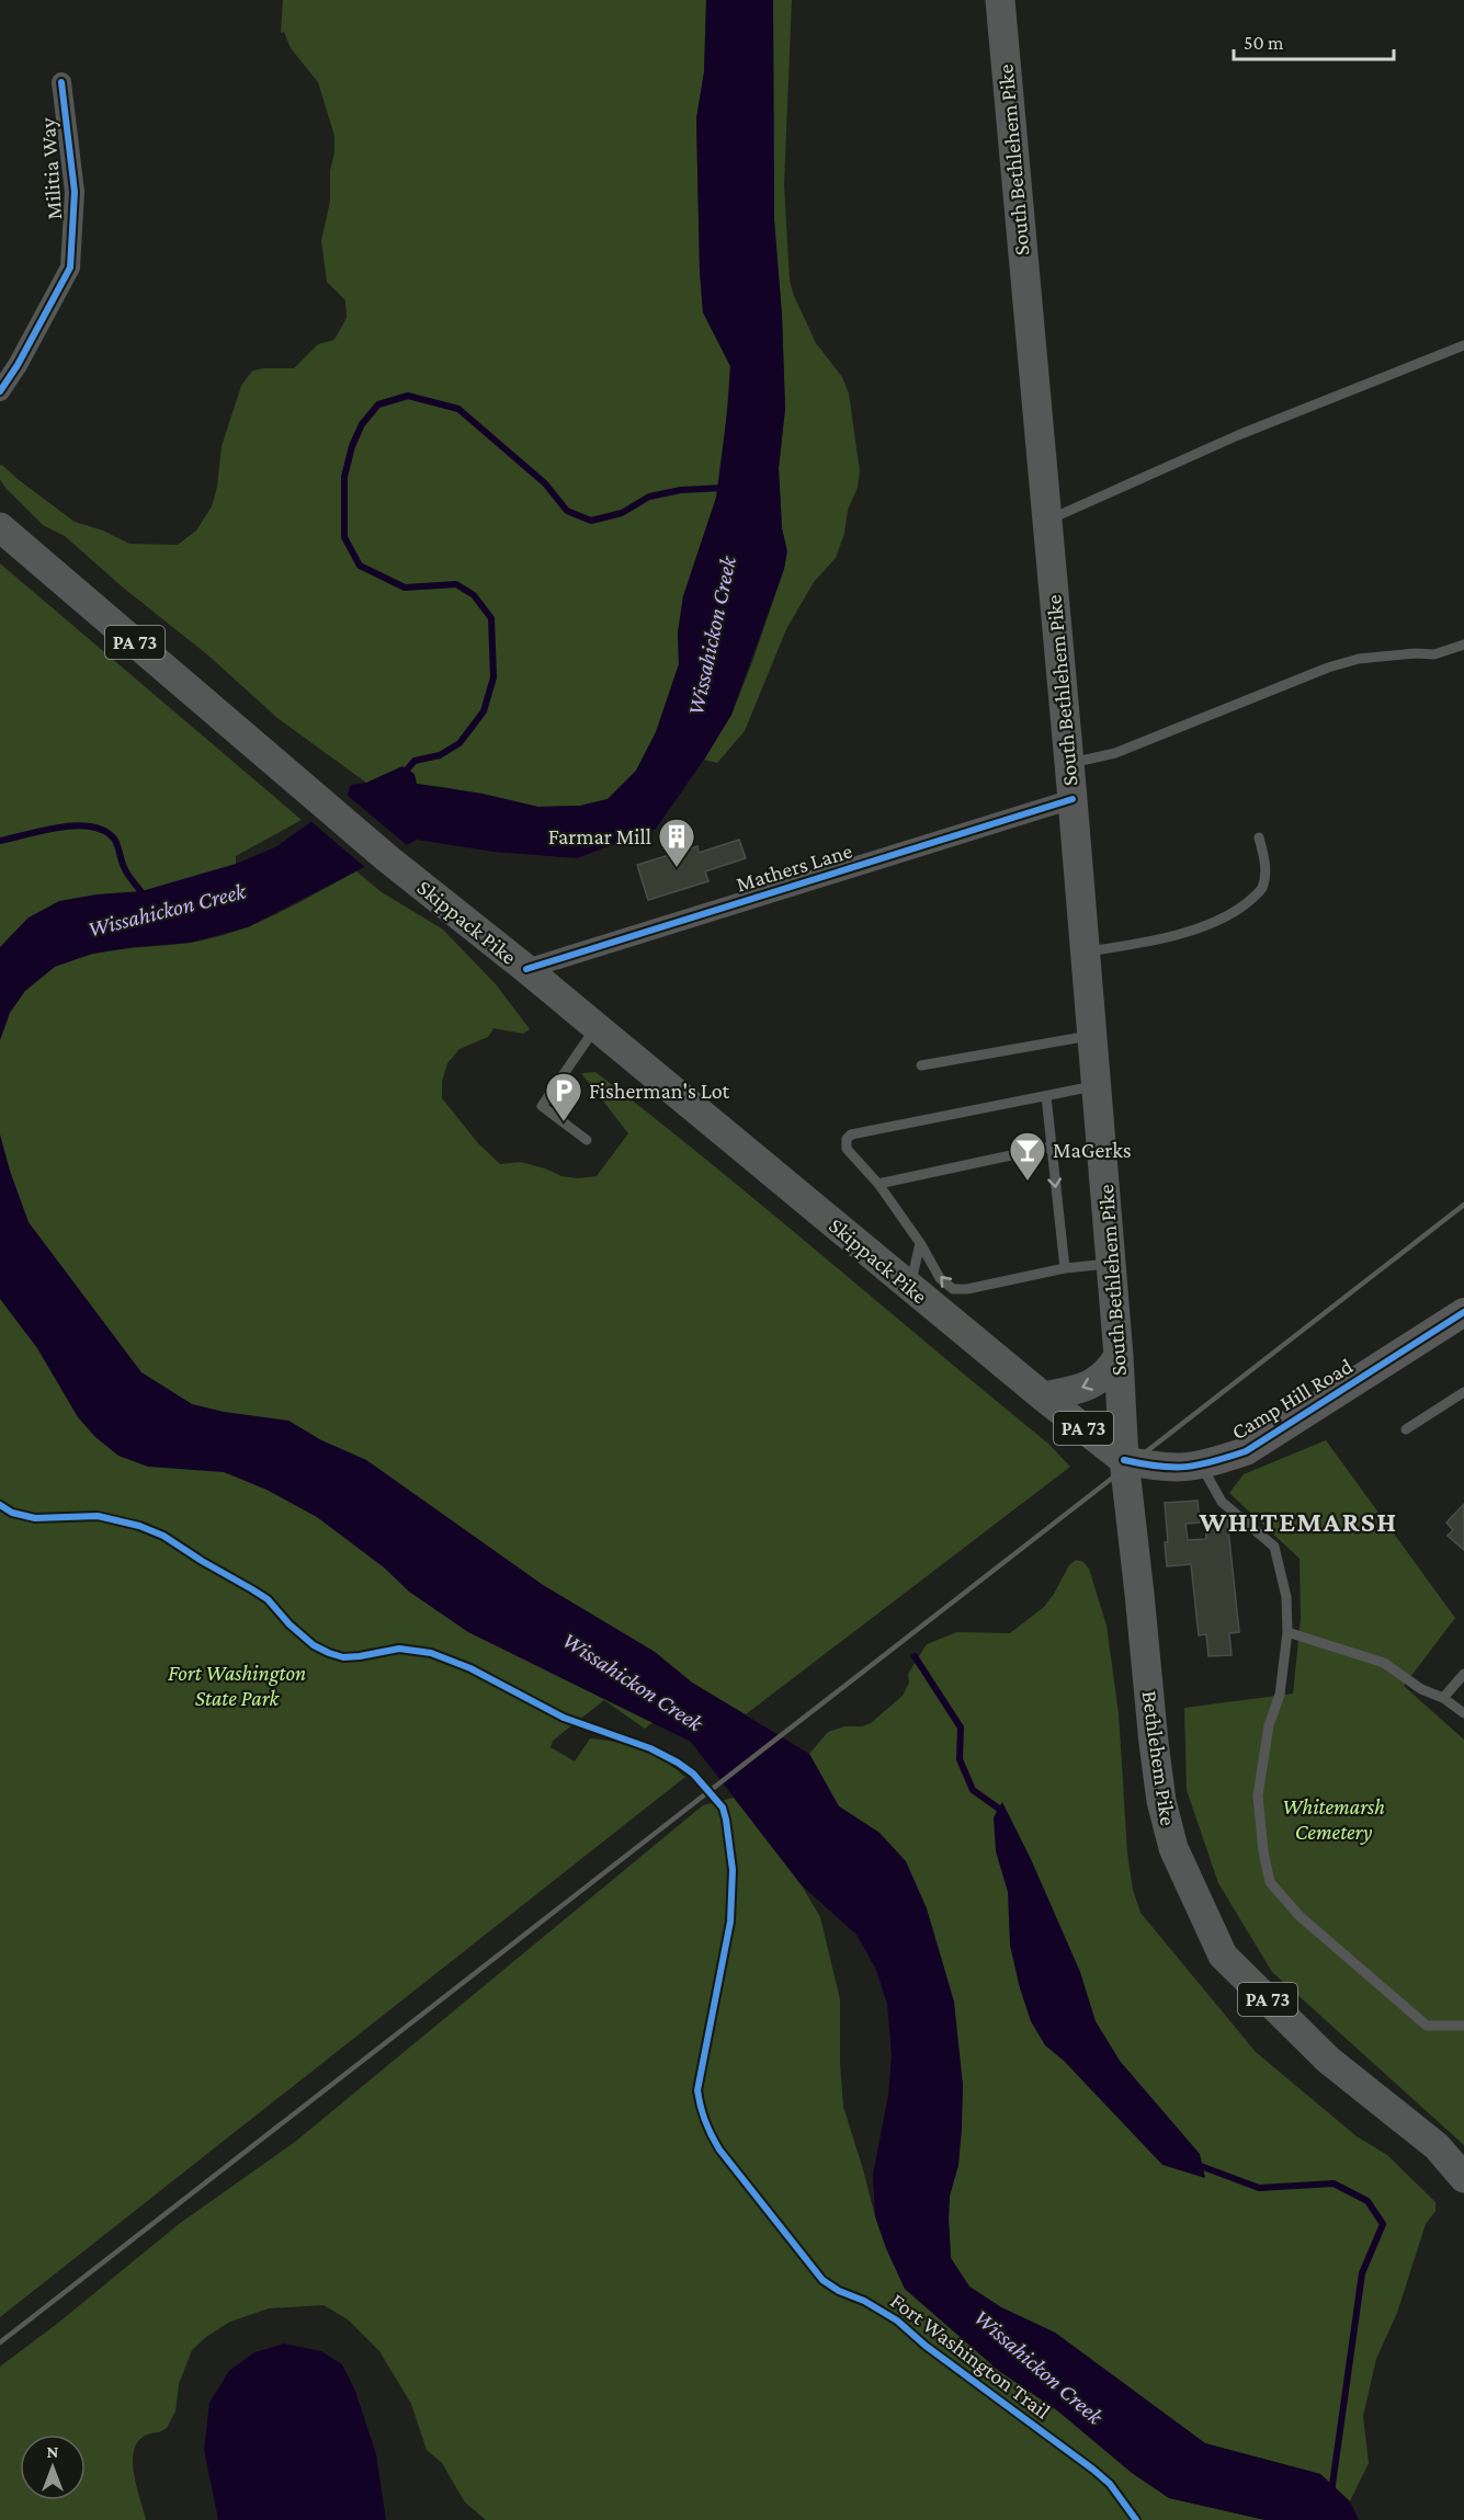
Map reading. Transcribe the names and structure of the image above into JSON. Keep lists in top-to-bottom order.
{
  "streets": {
    "main road": [
      "South Bethlehem Pike",
      "PA 73",
      "Skippack Pike",
      "Bethlehem Pike"
    ],
    "street": ["Militia Way", "Mathers Lane", "Camp Hill Road"],
    "cycle path": ["Fort Washington Trail"]
  },
  "crossings": [
    ["South Bethlehem Pike", "Mathers Lane"],
    ["South Bethlehem Pike", "Skippack Pike"],
    ["South Bethlehem Pike", "Camp Hill Road"],
    ["South Bethlehem Pike", "Bethlehem Pike"],
    ["Mathers Lane", "Skippack Pike"],
    ["Skippack Pike", "Camp Hill Road"],
    ["Skippack Pike", "Bethlehem Pike"],
    ["Camp Hill Road", "Bethlehem Pike"]
  ],
  "districts": ["WHITEMARSH"],
  "water": ["Wissahickon Creek"],
  "parks": ["Fort Washington State Park", "Whitemarsh Cemetery"],
  "places": {
    "building": ["Farmar Mill"],
    "parking": ["Fisherman's Lot"],
    "bar": ["MaGerks"]
  },
  "scale_bar": "50 m",
  "north": "top"
}
